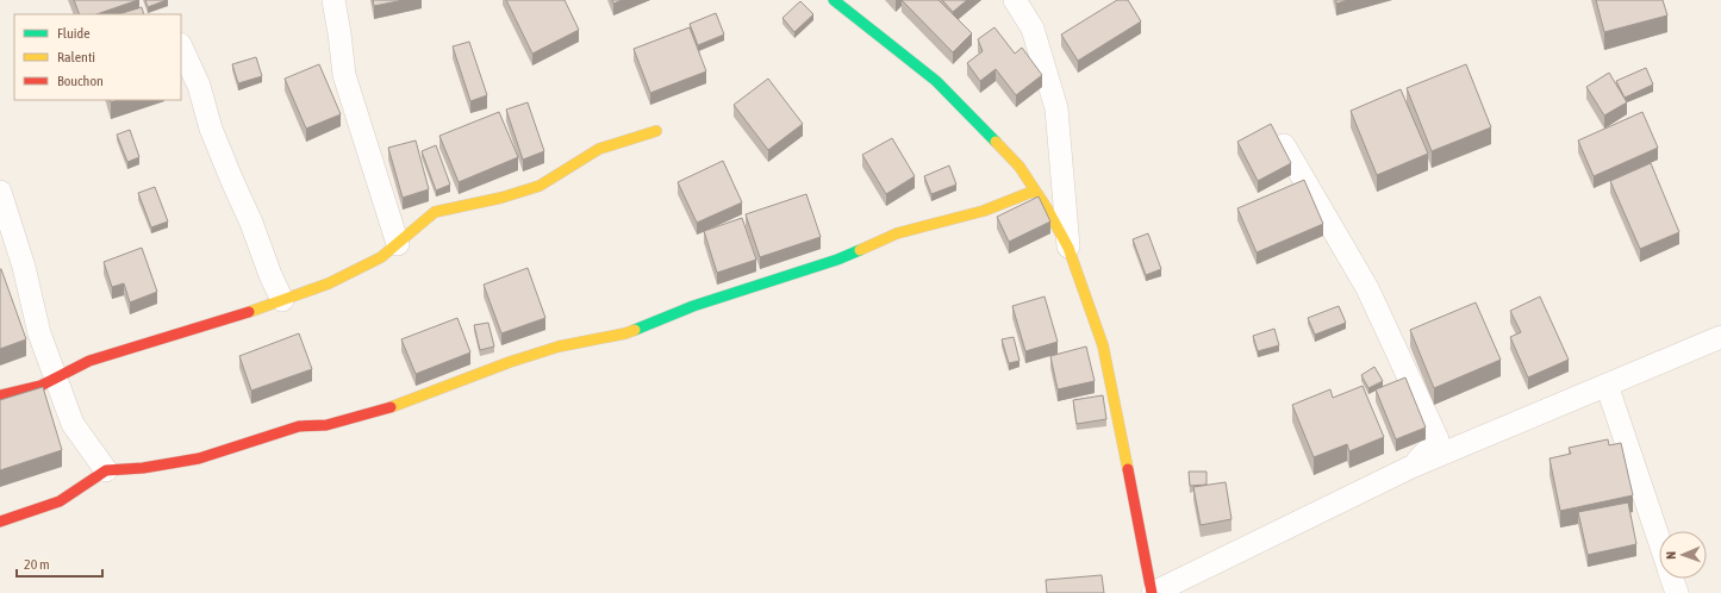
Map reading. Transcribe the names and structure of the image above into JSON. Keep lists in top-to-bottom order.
{
  "legend": ["Fluide", "Ralenti", "Bouchon"],
  "scale_bar": "20 m",
  "north": "left"
}
